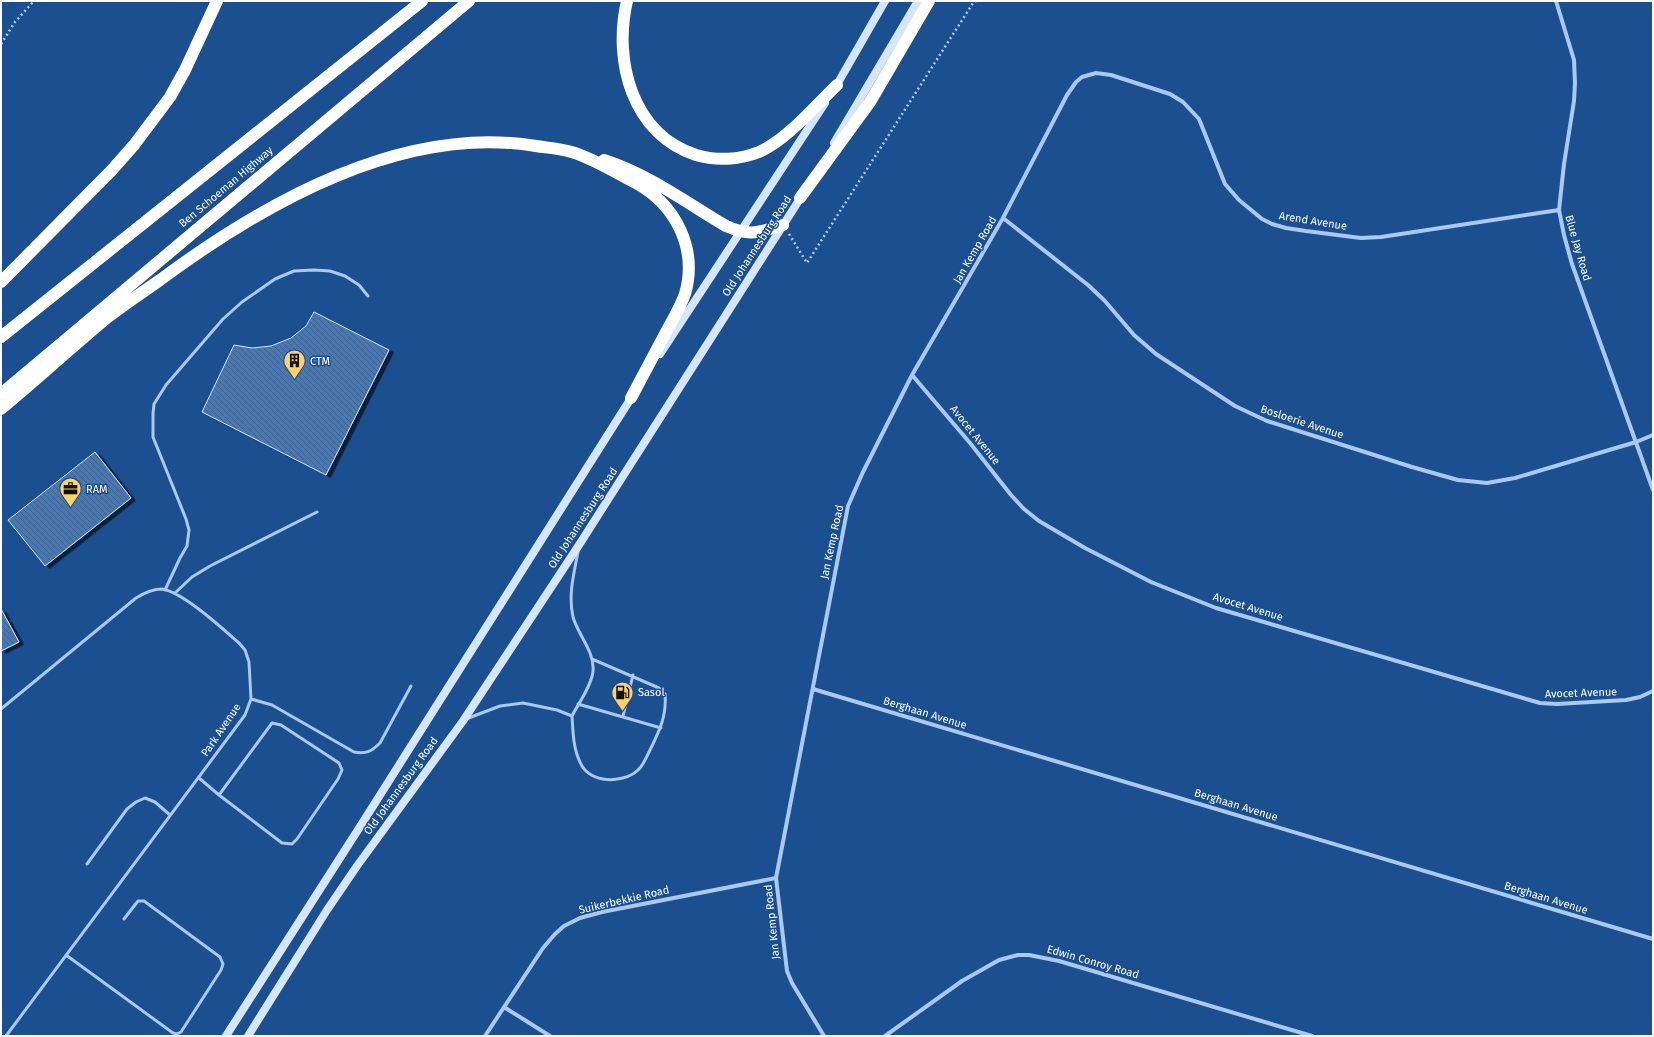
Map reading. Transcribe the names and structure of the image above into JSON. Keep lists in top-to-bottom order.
{
  "streets": {
    "highway": ["Ben Schoeman Highway"],
    "main road": ["Old Johannesburg Road"],
    "street": [
      "Arend Avenue",
      "Blue Jay Road",
      "Jan Kemp Road",
      "Bosloerie Avenue",
      "Avocet Avenue",
      "Berghaan Avenue",
      "Suikerbekkie Road",
      "Edwin Conroy Road"
    ],
    "lane": ["Park Avenue"]
  },
  "crossings": [
    ["Arend Avenue", "Blue Jay Road"],
    ["Arend Avenue", "Jan Kemp Road"],
    ["Blue Jay Road", "Bosloerie Avenue"],
    ["Jan Kemp Road", "Bosloerie Avenue"],
    ["Jan Kemp Road", "Avocet Avenue"],
    ["Jan Kemp Road", "Berghaan Avenue"],
    ["Jan Kemp Road", "Suikerbekkie Road"]
  ],
  "places": {
    "building": ["CTM"],
    "office": ["RAM"],
    "fuel station": ["Sasol"]
  }
}
